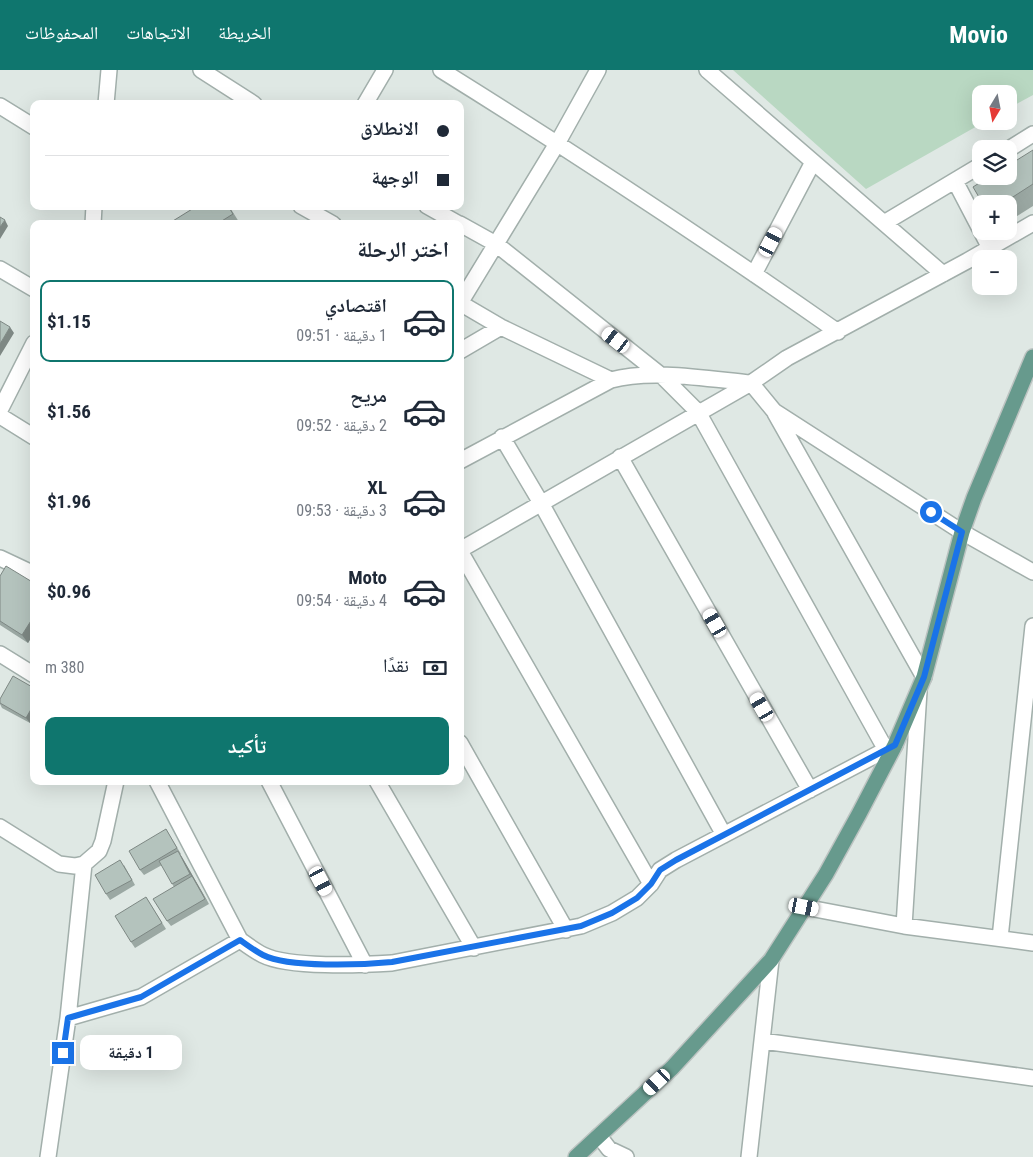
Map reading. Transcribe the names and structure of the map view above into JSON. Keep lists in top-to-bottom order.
{
  "north": "bottom",
  "page": {
    "header": "Movio",
    "nav": ["الخريطة", "الاتجاهات", "المحفوظات"],
    "map_buttons": ["+", "−"],
    "banner": ["الانطلاق", "الوجهة"],
    "heading": "اختر الرحلة",
    "list": [
      {
        "name": "اقتصادي",
        "note": "1 دقيقة · 09:51",
        "value": "$1.15"
      },
      {
        "name": "مريح",
        "note": "2 دقيقة · 09:52",
        "value": "$1.56"
      },
      {
        "name": "XL",
        "note": "3 دقيقة · 09:53",
        "value": "$1.96"
      },
      {
        "name": "Moto",
        "note": "4 دقيقة · 09:54",
        "value": "$0.96"
      }
    ],
    "pay": ["نقدًا", "380 m"],
    "buttons": "تأكيد",
    "bubble": "1 دقيقة"
  }
}
